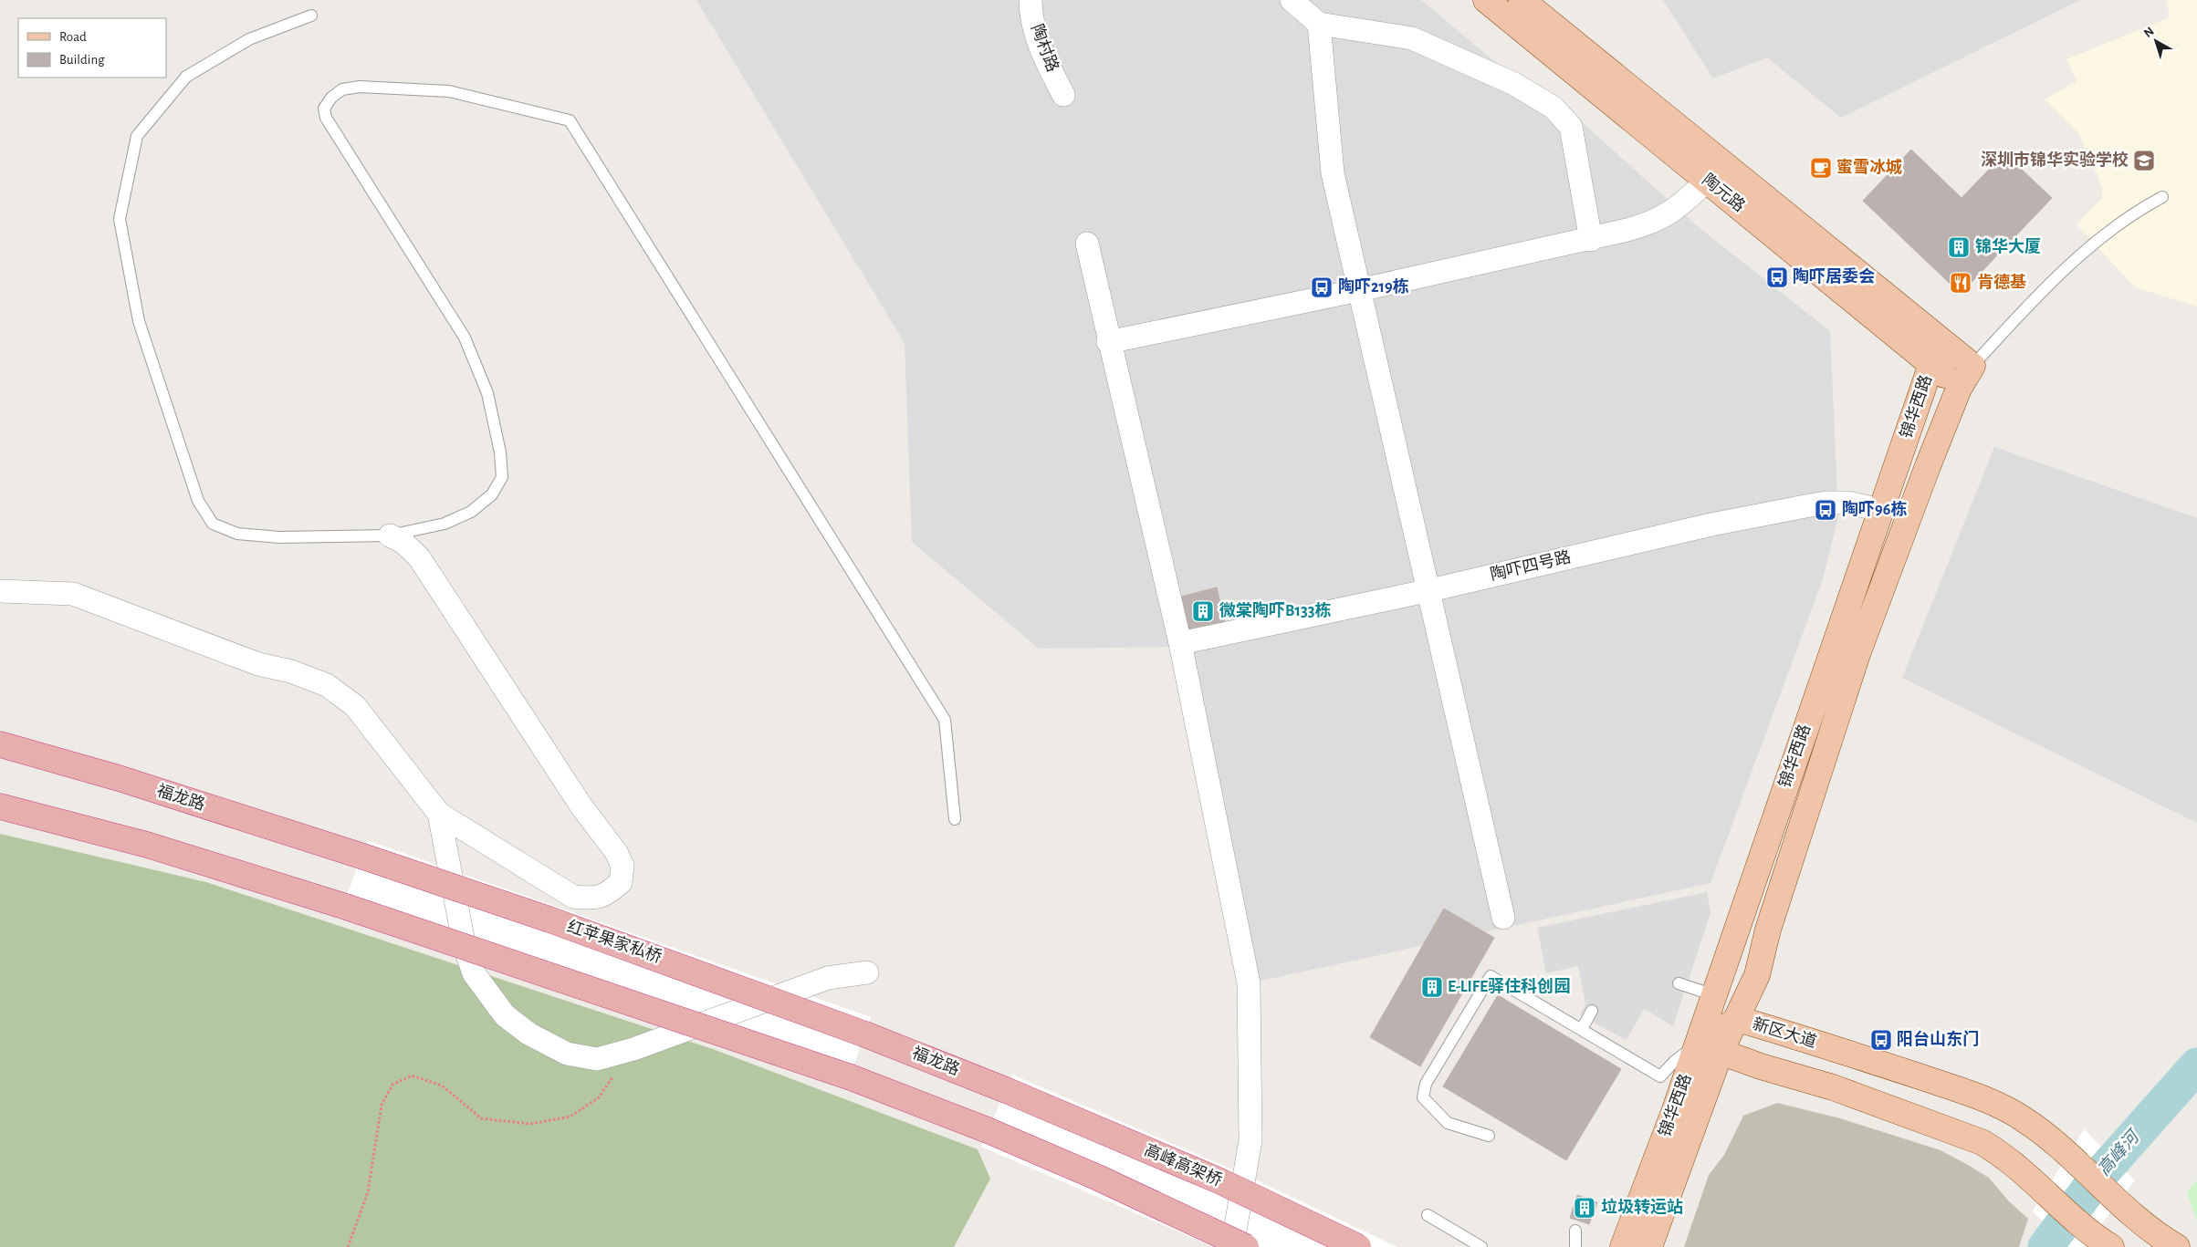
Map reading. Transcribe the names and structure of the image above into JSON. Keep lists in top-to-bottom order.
{
  "streets": {
    "highway": ["福龙路", "红苹果家私桥", "高峰高架桥"],
    "main road": ["陶元路", "锦华西路", "新区大道"],
    "street": ["陶村路", "陶吓四号路"]
  },
  "crossings": [
    ["陶元路", "锦华西路"],
    ["锦华西路", "陶吓四号路"],
    ["锦华西路", "新区大道"],
    ["福龙路", "红苹果家私桥"],
    ["福龙路", "高峰高架桥"]
  ],
  "water": ["高峰河"],
  "places": {
    "school or university": ["深圳市锦华实验学校"],
    "cafe": ["蜜雪冰城"],
    "building": [
      "锦华大厦",
      "微棠陶吓B133栋",
      "E-LIFE驿住科创园",
      "垃圾转运站"
    ],
    "bus stop": [
      "陶吓居委会",
      "陶吓219栋",
      "陶吓96栋",
      "阳台山东门"
    ],
    "restaurant": ["肯德基"]
  },
  "legend": ["Road", "Building"],
  "north": "top left"
}
